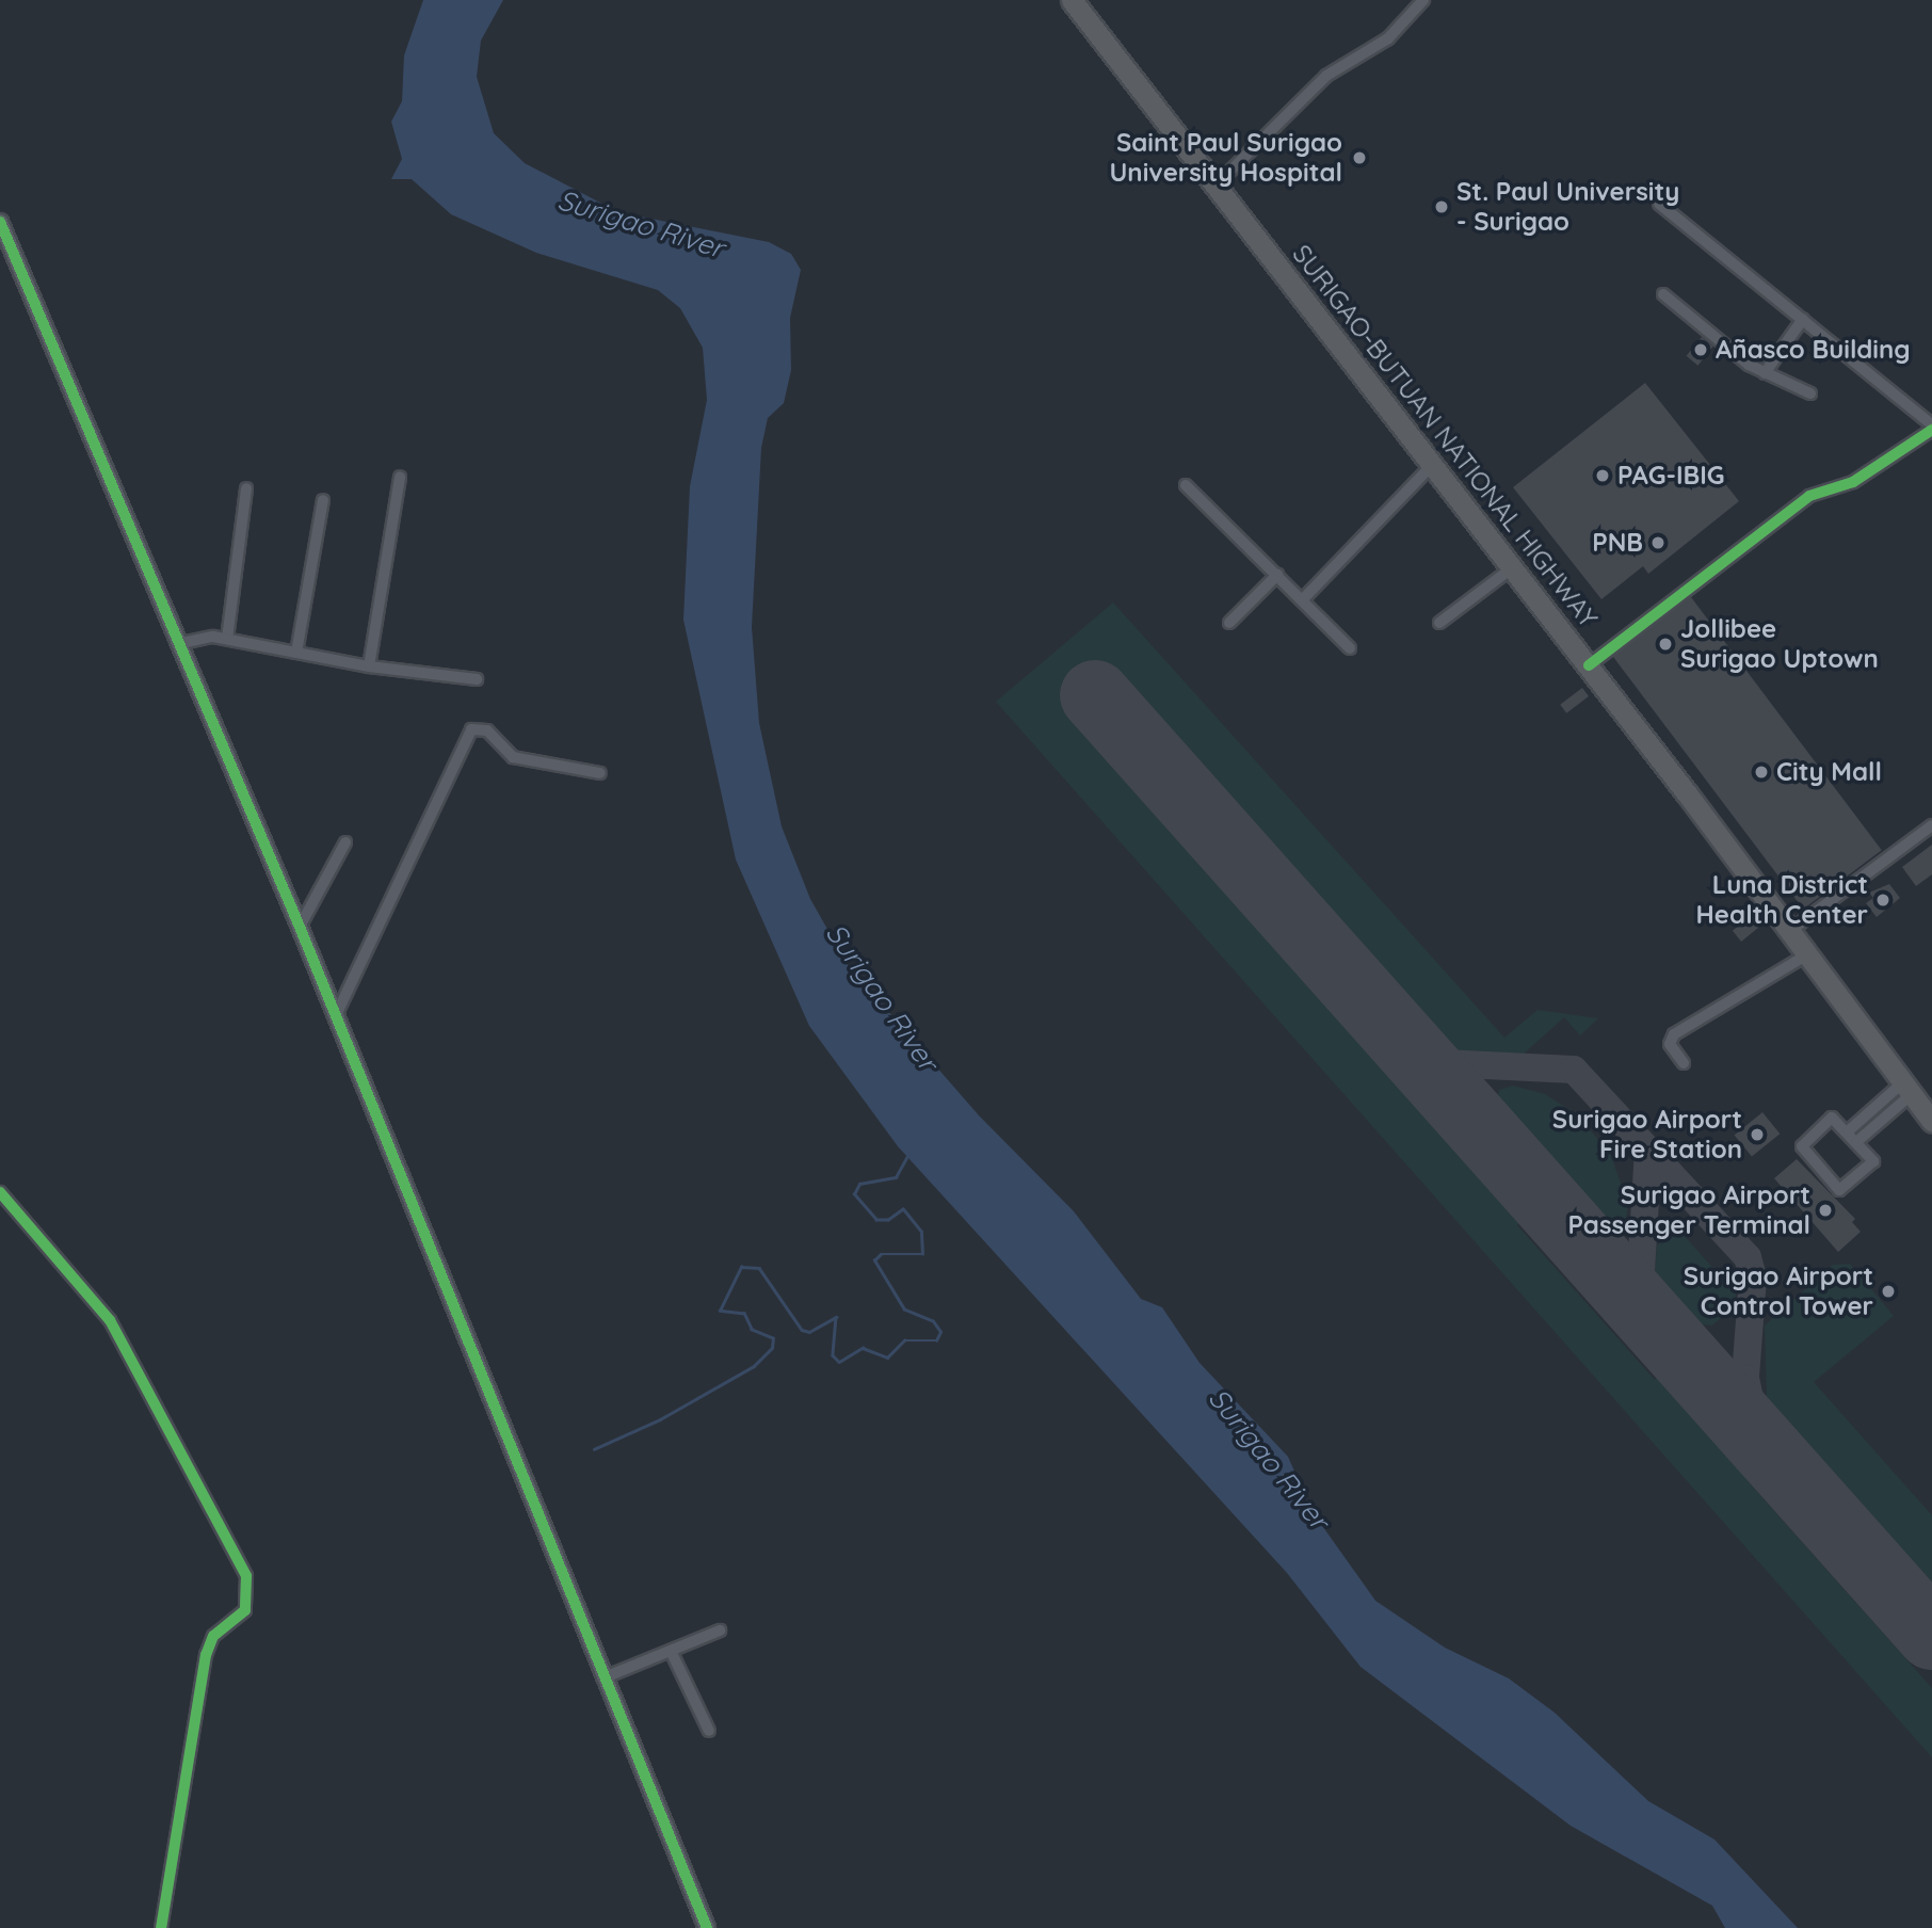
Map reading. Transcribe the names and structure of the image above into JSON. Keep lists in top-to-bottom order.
{
  "streets": {
    "highway": ["SURIGAO-BUTUAN NATIONAL HIGHWAY"]
  },
  "water": ["Surigao River"],
  "places": [
    "Saint Paul Surigao University Hospital",
    "St. Paul University - Surigao",
    "Añasco Building",
    "PAG-IBIG",
    "PNB",
    "Jollibee Surigao Uptown",
    "City Mall",
    "Luna District Health Center",
    "Surigao Airport Fire Station",
    "Surigao Airport Passenger Terminal",
    "Surigao Airport Control Tower"
  ]
}
